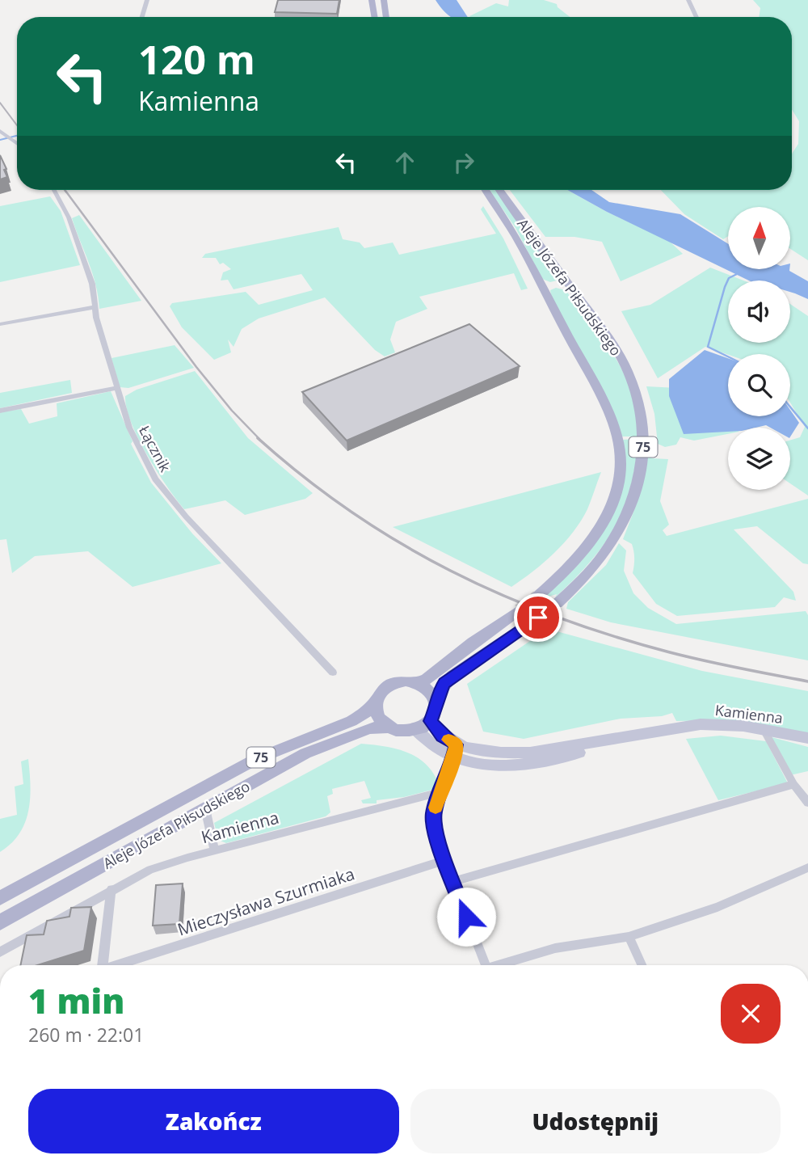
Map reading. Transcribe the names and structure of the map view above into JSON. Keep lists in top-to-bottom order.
{
  "streets": {
    "main road": ["Aleje Józefa Piłsudskiego", "75"],
    "street": ["Łącznik", "Kamienna", "Mieczysława Szurmiaka"]
  },
  "crossings": [
    ["Aleje Józefa Piłsudskiego", "75"],
    ["Aleje Józefa Piłsudskiego", "Kamienna"],
    ["75", "Kamienna"]
  ],
  "north": "top",
  "page": {
    "turn": ["120 m", "Kamienna"],
    "heading": ["1 min", "260 m · 22:01"],
    "buttons": ["Zakończ", "Udostępnij"]
  }
}
